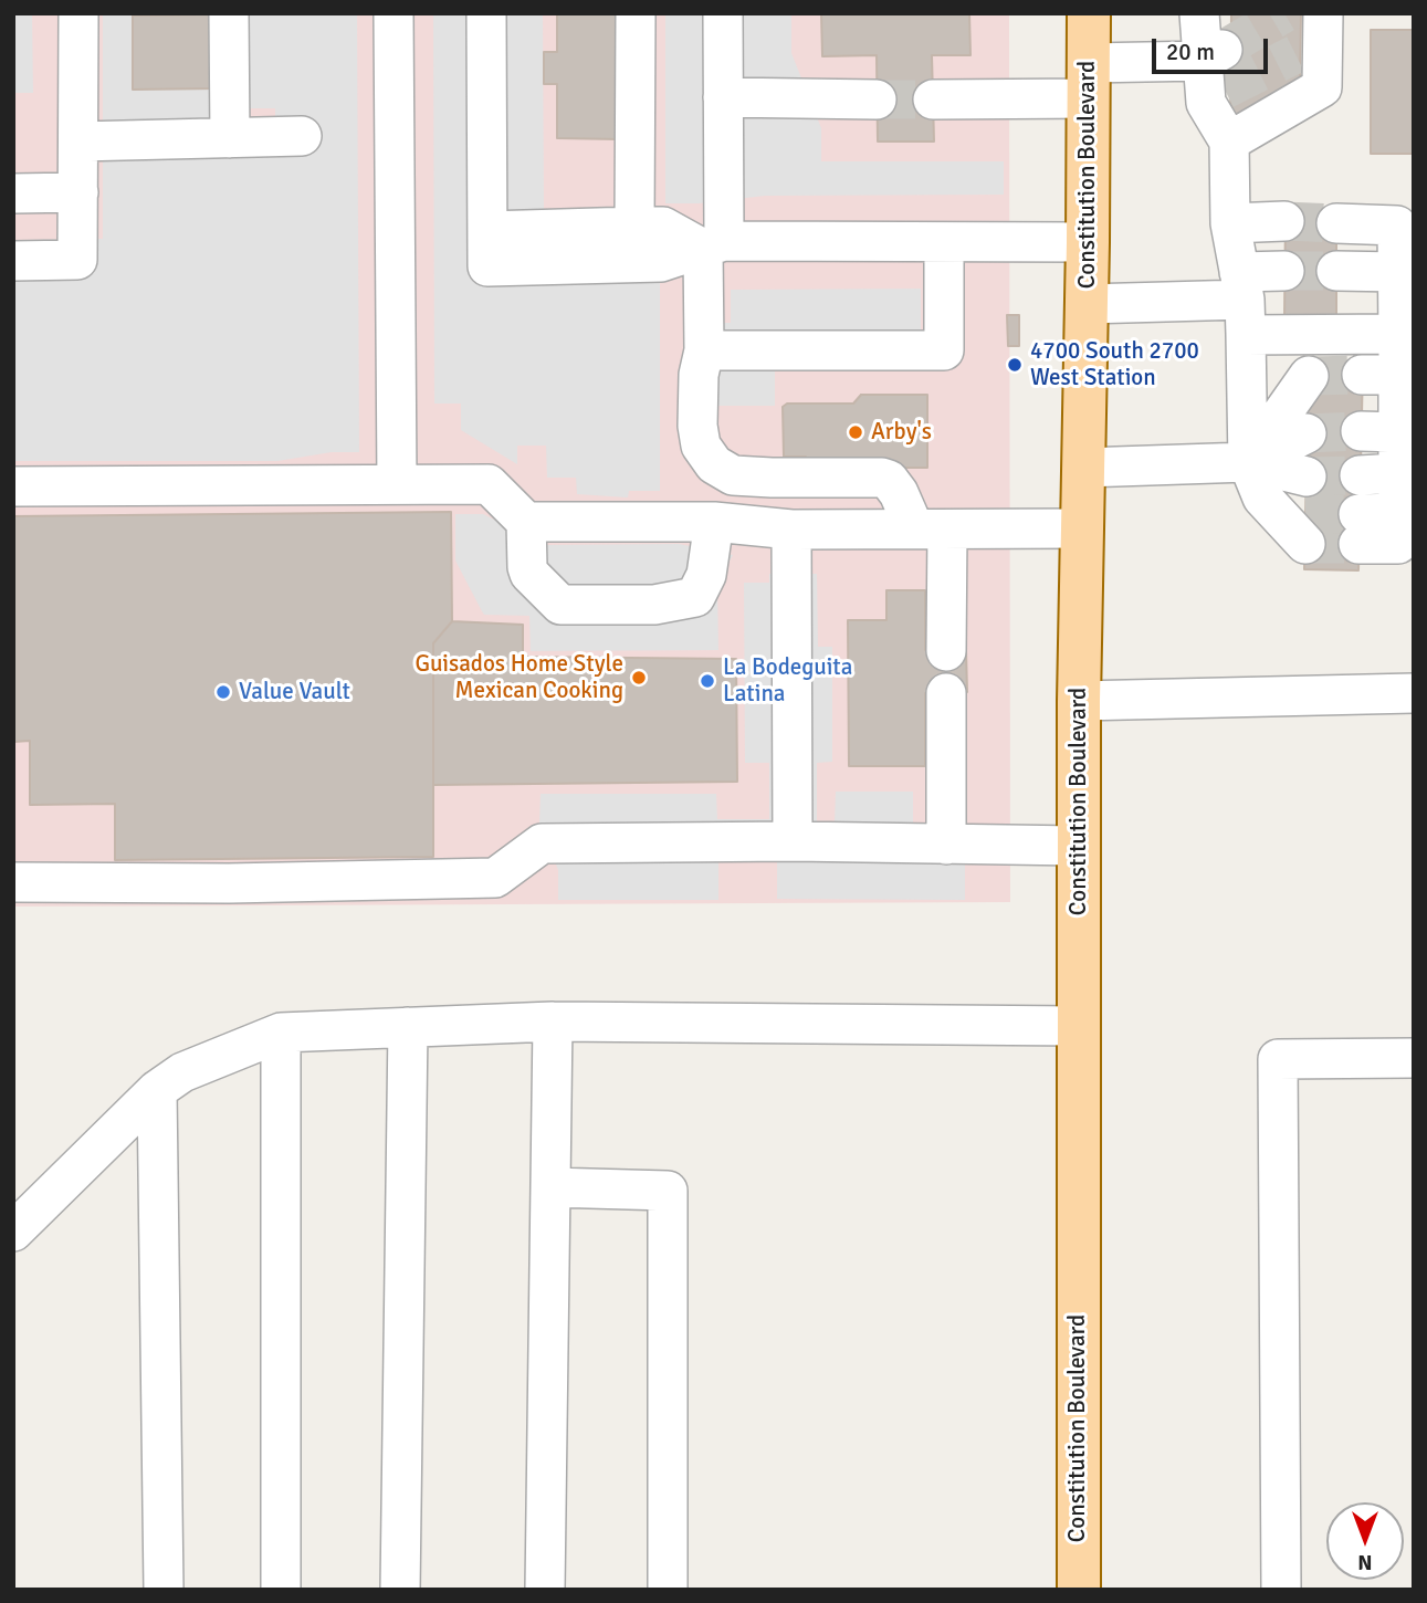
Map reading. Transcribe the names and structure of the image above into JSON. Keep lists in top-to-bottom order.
{
  "streets": {
    "main road": ["Constitution Boulevard"]
  },
  "places": [
    "4700 South 2700 West Station",
    "Arby's",
    "Guisados Home Style Mexican Cooking",
    "La Bodeguita Latina",
    "Value Vault"
  ],
  "scale_bar": "20 m",
  "north": "bottom"
}
